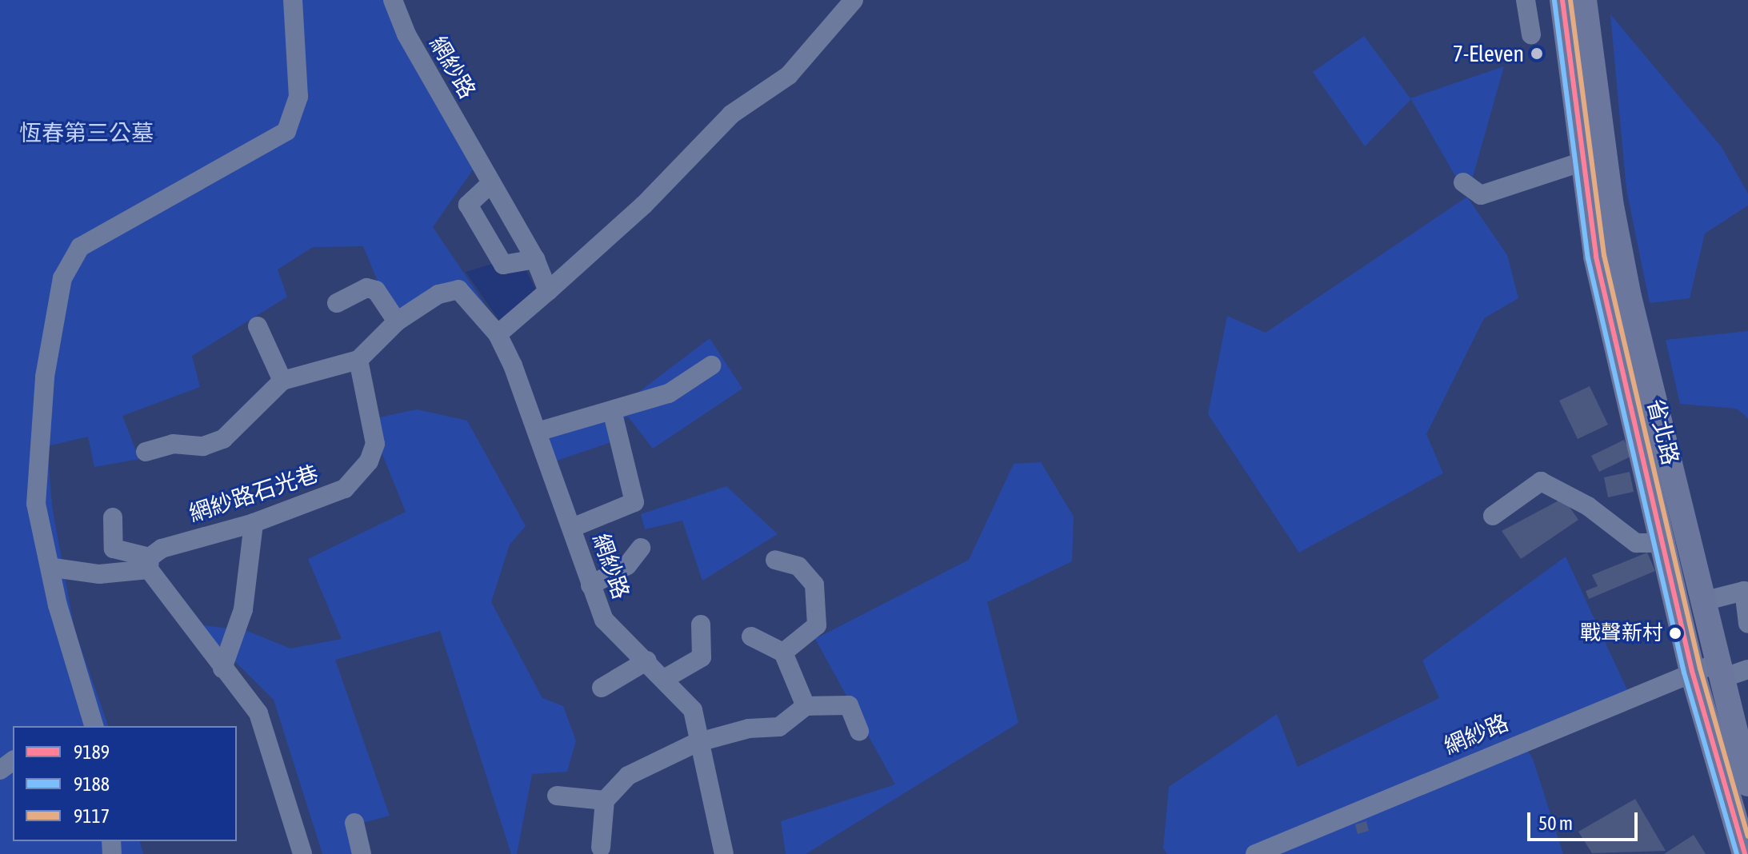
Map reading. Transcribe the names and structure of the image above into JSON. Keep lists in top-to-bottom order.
{
  "streets": {
    "main road": ["省北路"],
    "street": ["網紗路", "網紗路石光巷"]
  },
  "crossings": [
    ["網紗路", "省北路"]
  ],
  "parks": ["恆春第三公墓"],
  "places": ["7-Eleven", "戰聲新村"],
  "lines": ["transit line 9189", "transit line 9117", "transit line 9188"],
  "legend": ["9189", "9188", "9117"],
  "scale_bar": "50 m"
}
